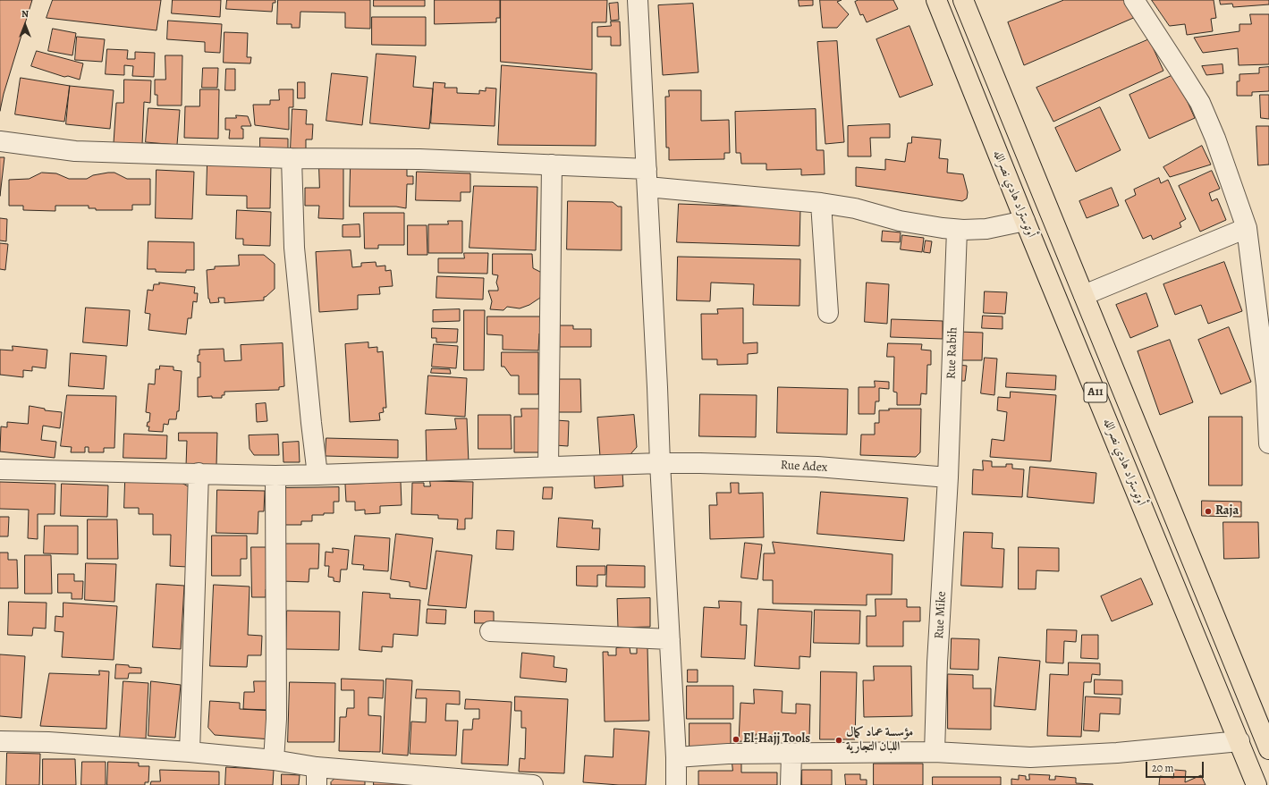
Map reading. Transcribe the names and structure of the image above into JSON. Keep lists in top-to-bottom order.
{
  "streets": {
    "highway": ["أوتوستراد هادي نصرالله", "A11"],
    "street": ["Rue Rabih", "Rue Adex", "Rue Mike"]
  },
  "crossings": [
    ["Rue Rabih", "Rue Adex"],
    ["Rue Rabih", "Rue Mike"],
    ["Rue Adex", "Rue Mike"]
  ],
  "places": ["Raja", "El-Hajj Tools", "مؤسسة عماد كمال اللبان التجارية"],
  "scale_bar": "20 m",
  "north": "top"
}
